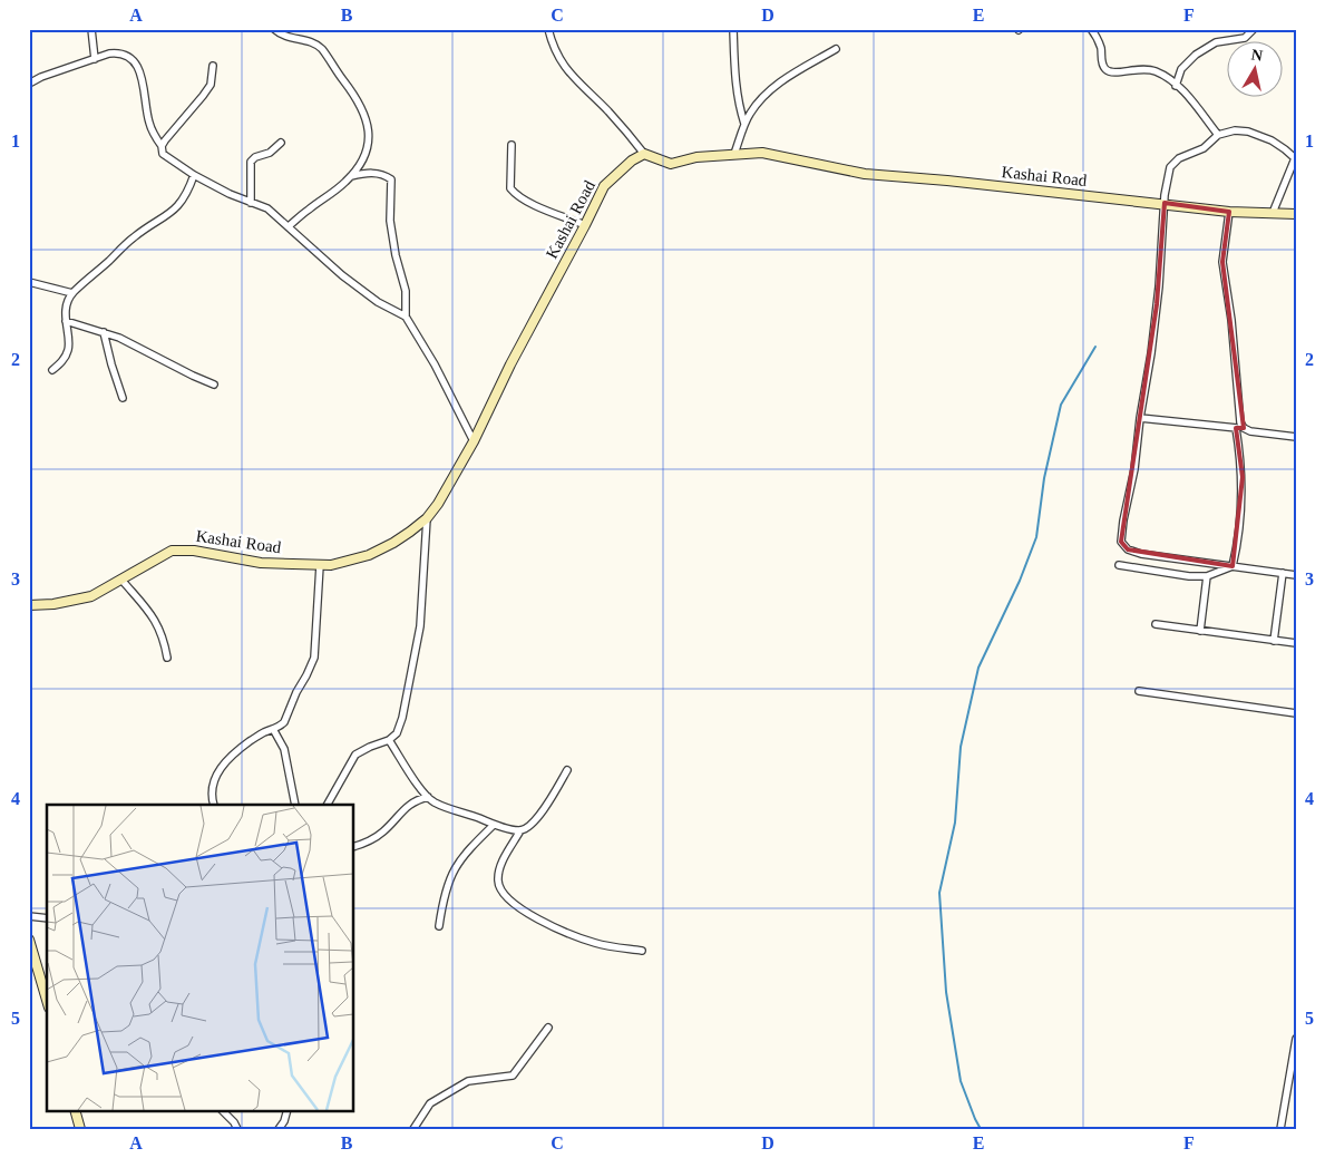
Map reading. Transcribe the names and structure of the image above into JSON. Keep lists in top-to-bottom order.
{
  "streets": {
    "street": ["Kashai Road"]
  },
  "north": "top",
  "grid": {
    "columns": [
      "A",
      "B",
      "C",
      "D",
      "E",
      "F"
    ],
    "rows": [
      "1",
      "2",
      "3",
      "4",
      "5"
    ]
  }
}
